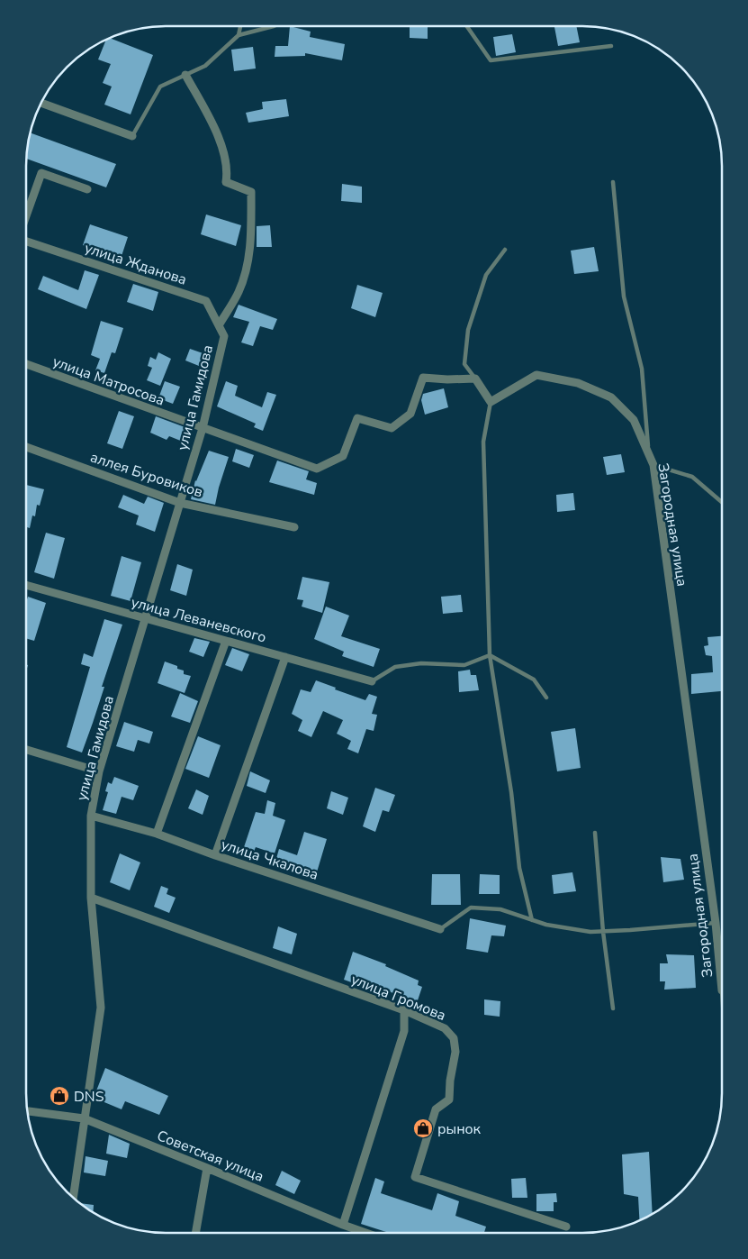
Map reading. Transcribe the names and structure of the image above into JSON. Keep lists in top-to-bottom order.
{
  "streets": {
    "street": [
      "улица Жданова",
      "улица Матросова",
      "улица Гамидова",
      "аллея Буровиков",
      "Загородная улица",
      "улица Леваневского",
      "улица Чкалова",
      "улица Громова",
      "Советская улица"
    ]
  },
  "crossings": [
    ["улица Жданова", "улица Гамидова"],
    ["улица Матросова", "улица Гамидова"],
    ["улица Гамидова", "аллея Буровиков"],
    ["улица Гамидова", "улица Леваневского"],
    ["улица Гамидова", "улица Чкалова"],
    ["улица Гамидова", "улица Громова"],
    ["улица Гамидова", "Советская улица"]
  ],
  "places": {
    "shop": ["DNS", "рынок"]
  }
}
